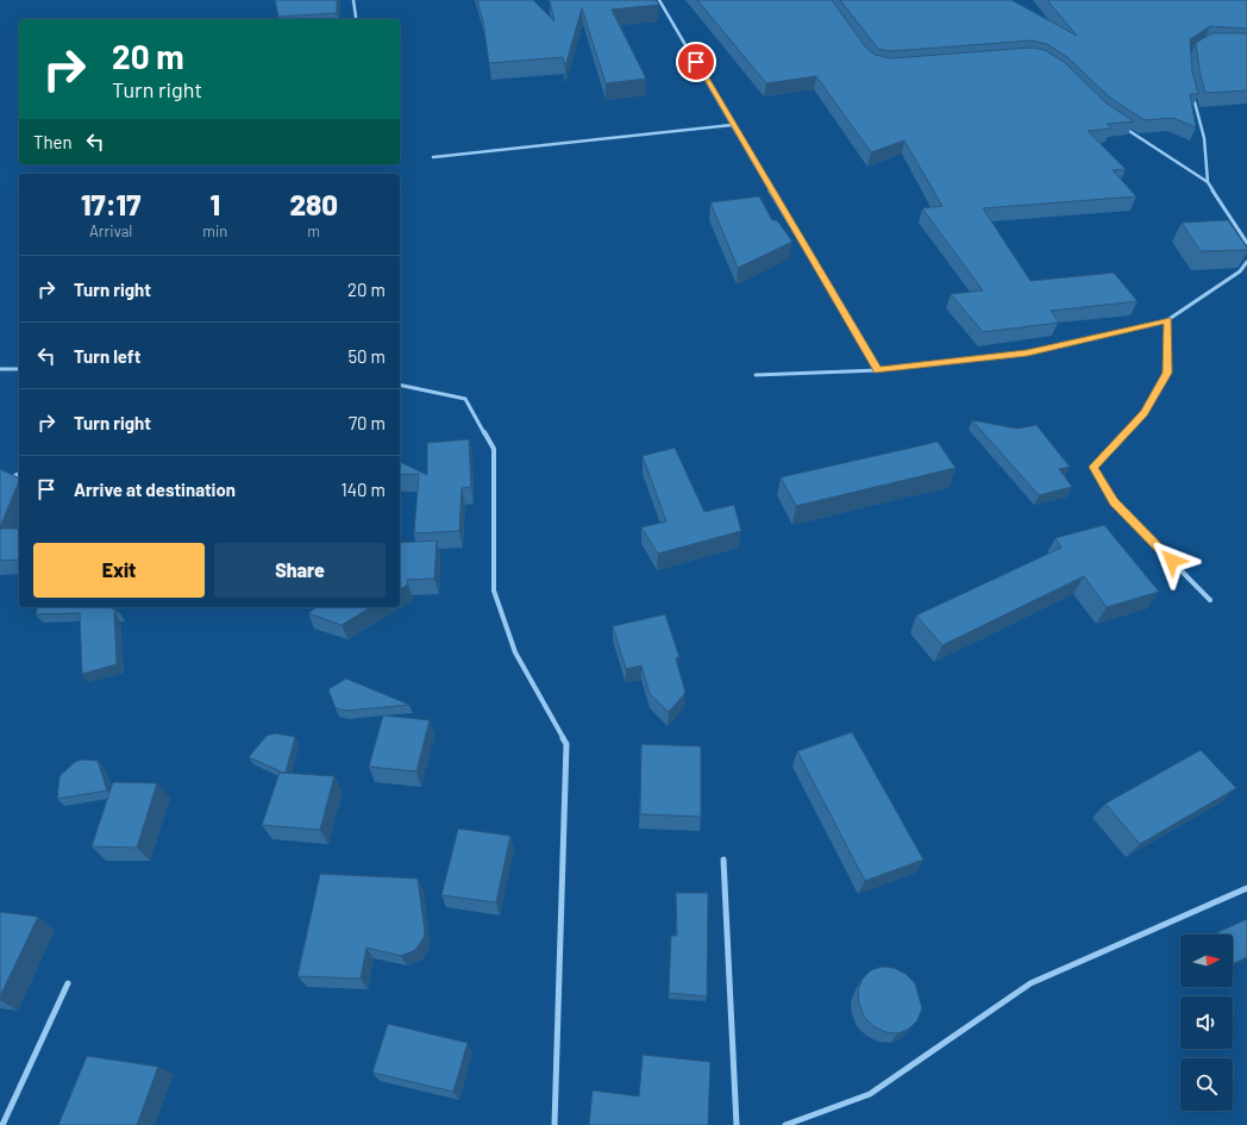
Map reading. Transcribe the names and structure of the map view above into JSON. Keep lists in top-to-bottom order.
{
  "north": "right",
  "page": {
    "turn": ["20 m", "Turn right"],
    "then": "Then",
    "eta": [
      "17:17",
      "Arrival",
      "1",
      "min",
      "280",
      "m"
    ],
    "list": [
      {
        "name": "Turn right",
        "value": "20 m"
      },
      {
        "name": "Turn left",
        "value": "50 m"
      },
      {
        "name": "Turn right",
        "value": "70 m"
      },
      {
        "name": "Arrive at destination",
        "value": "140 m"
      }
    ],
    "buttons": ["Exit", "Share"]
  }
}
